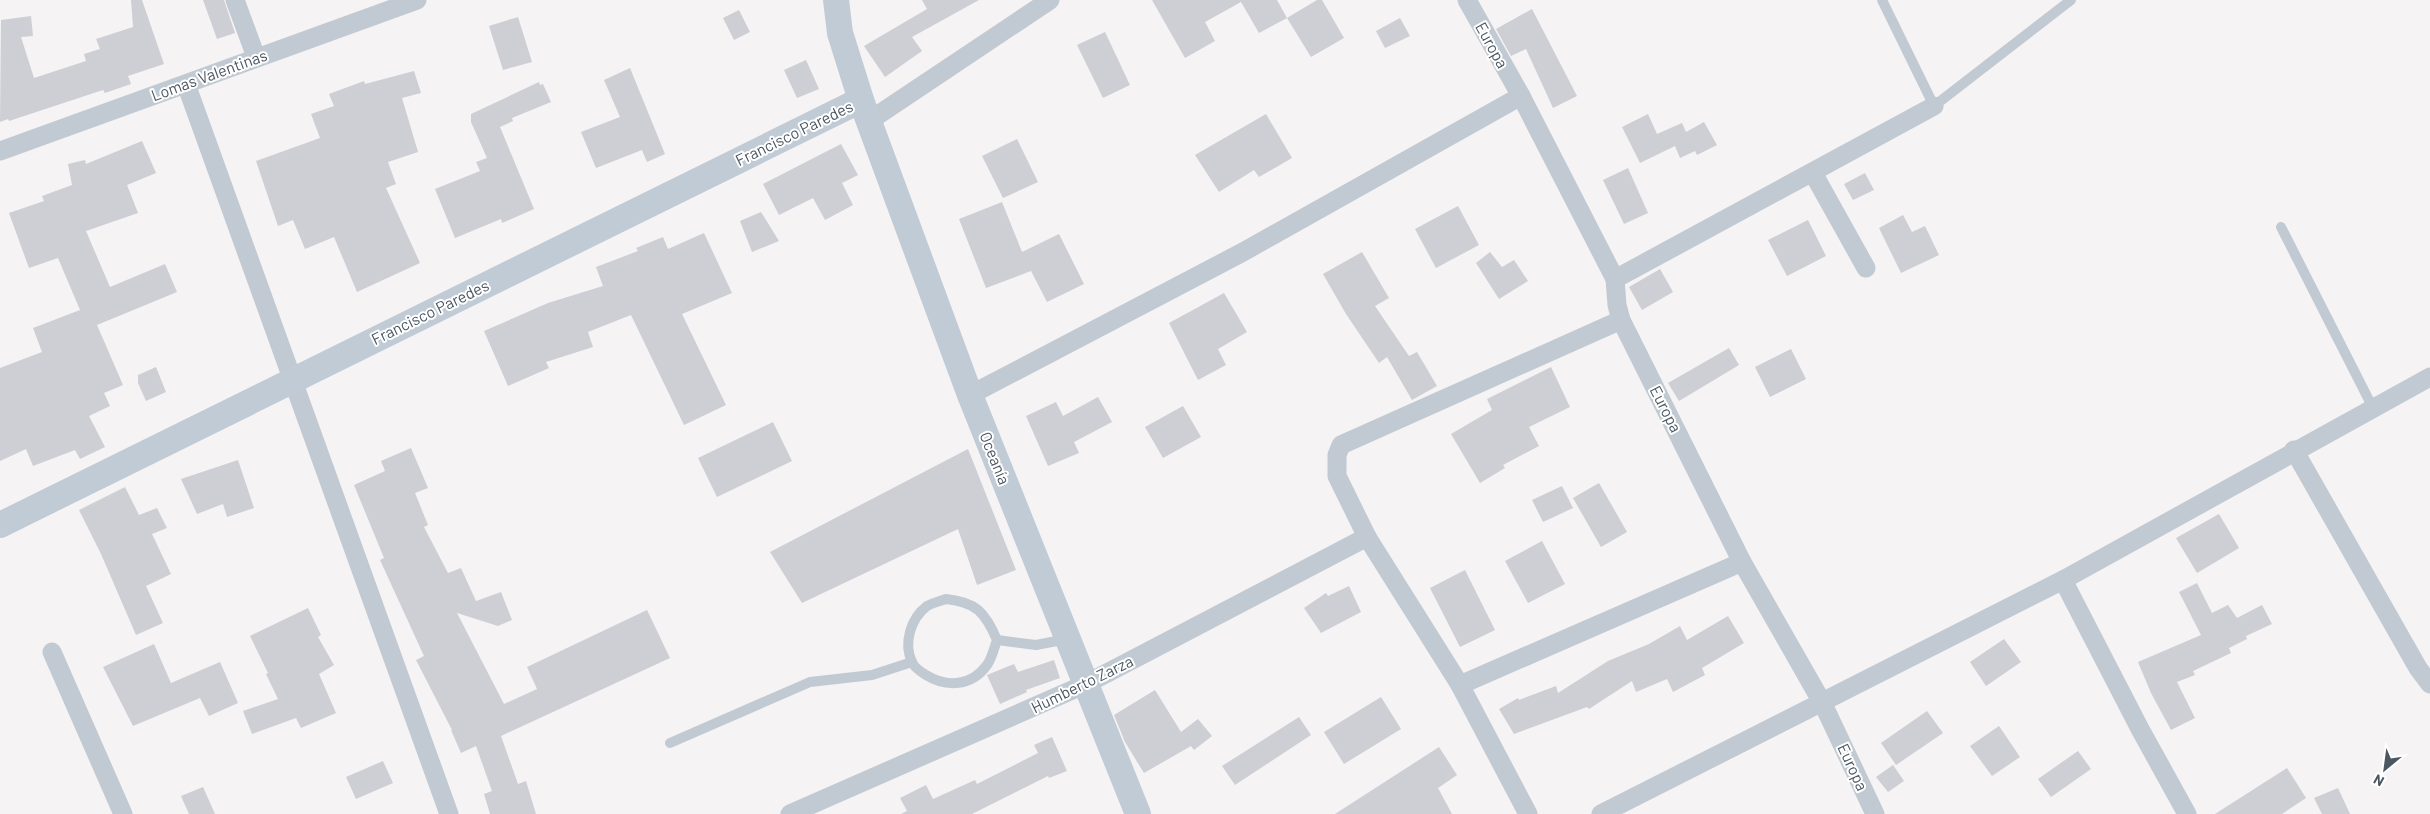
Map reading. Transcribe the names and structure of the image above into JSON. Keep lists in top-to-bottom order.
{
  "streets": {
    "street": [
      "Europa",
      "Lomas Valentinas",
      "Francisco Paredes",
      "Oceanía",
      "Humberto Zarza"
    ]
  },
  "crossings": [
    ["Francisco Paredes", "Oceanía"],
    ["Oceanía", "Humberto Zarza"]
  ],
  "north": "bottom left"
}
